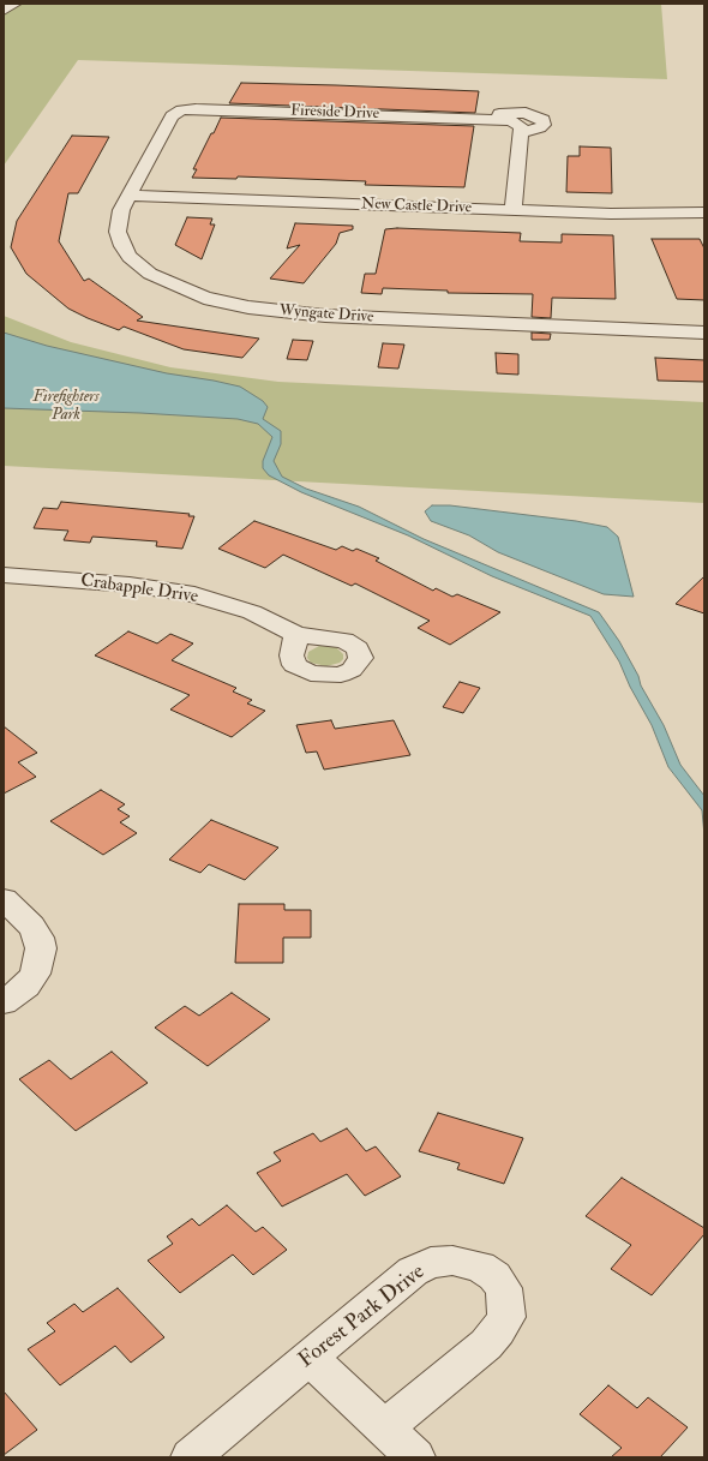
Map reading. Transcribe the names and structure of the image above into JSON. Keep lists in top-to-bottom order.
{
  "streets": {
    "street": [
      "Fireside Drive",
      "New Castle Drive",
      "Wyngate Drive",
      "Crabapple Drive",
      "Forest Park Drive"
    ]
  },
  "crossings": [
    ["Fireside Drive", "Wyngate Drive"],
    ["New Castle Drive", "Wyngate Drive"]
  ],
  "parks": ["Firefighters Park"]
}
